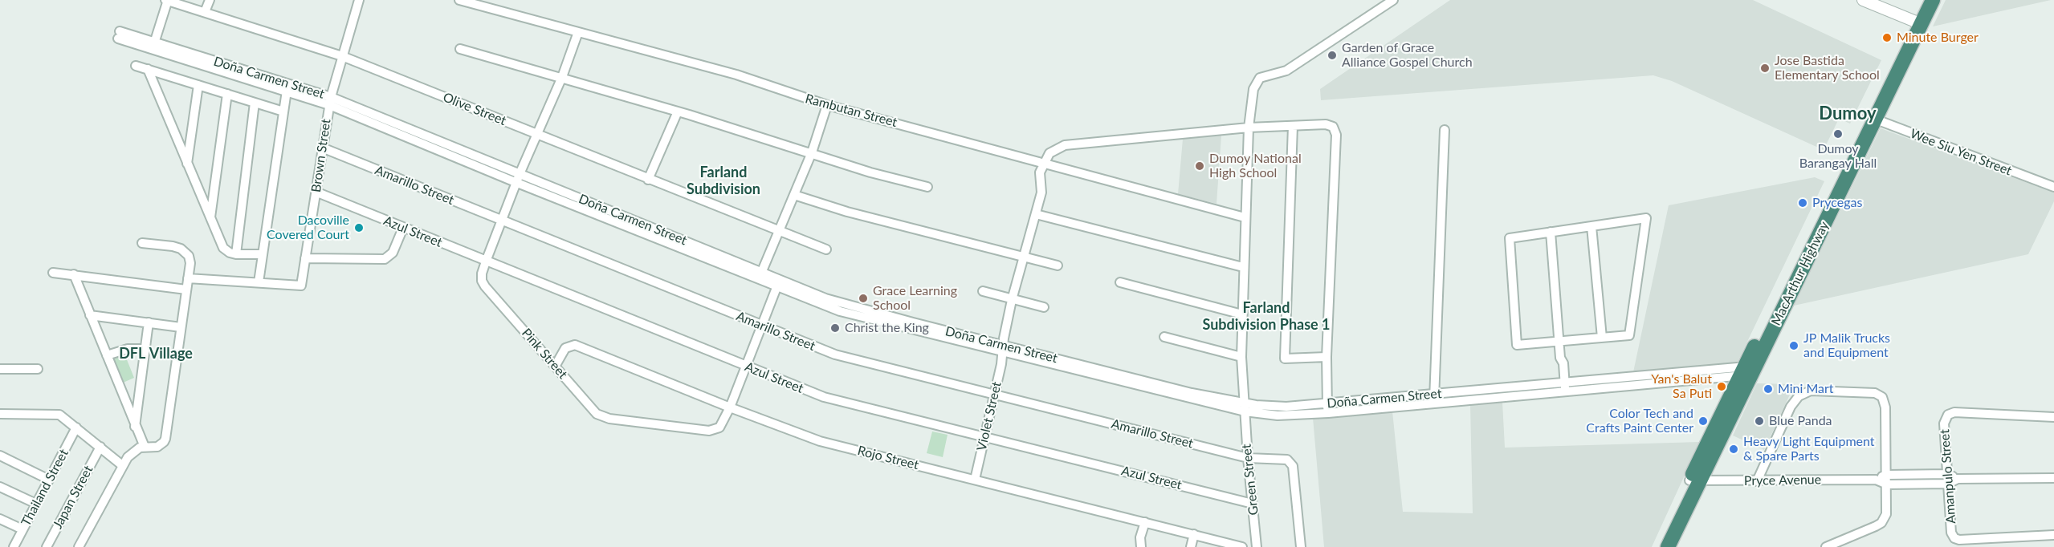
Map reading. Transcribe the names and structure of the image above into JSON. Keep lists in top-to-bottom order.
{
  "streets": {
    "highway": ["MacArthur Highway"],
    "street": [
      "Doña Carmen Street",
      "Olive Street",
      "Rambutan Street",
      "Wee Siu Yen Street",
      "Brown Street",
      "Amarillo Street",
      "Azul Street",
      "Pink Street",
      "Violet Street",
      "Rojo Street",
      "Amanpulo Street",
      "Green Street",
      "Pryce Avenue",
      "Thailand Street",
      "Japan Street"
    ]
  },
  "crossings": [
    ["Doña Carmen Street", "Brown Street"],
    ["Doña Carmen Street", "MacArthur Highway"],
    ["Doña Carmen Street", "Pink Street"],
    ["Doña Carmen Street", "Violet Street"],
    ["Doña Carmen Street", "Green Street"],
    ["Olive Street", "Brown Street"],
    ["Olive Street", "Pink Street"],
    ["Rambutan Street", "Pink Street"],
    ["Rambutan Street", "Violet Street"],
    ["Rambutan Street", "Green Street"],
    ["Wee Siu Yen Street", "MacArthur Highway"],
    ["Brown Street", "Amarillo Street"],
    ["Brown Street", "Azul Street"],
    ["Amarillo Street", "Pink Street"],
    ["Amarillo Street", "Violet Street"],
    ["Amarillo Street", "Green Street"],
    ["Azul Street", "Pink Street"],
    ["Azul Street", "Violet Street"],
    ["Azul Street", "Green Street"],
    ["MacArthur Highway", "Pryce Avenue"],
    ["Pink Street", "Rojo Street"],
    ["Violet Street", "Rojo Street"],
    ["Amanpulo Street", "Pryce Avenue"]
  ],
  "districts": [
    "Dumoy",
    "Farland Subdivision",
    "Farland Subdivision Phase 1",
    "DFL Village"
  ],
  "places": [
    "Minute Burger",
    "Garden of Grace Alliance Gospel Church",
    "Jose Bastida Elementary School",
    "Dumoy Barangay Hall",
    "Dumoy National High School",
    "Prycegas",
    "Dacoville Covered Court",
    "Grace Learning School",
    "Christ the King",
    "JP Malik Trucks and Equipment",
    "Yan's Balut Sa Puti",
    "Mini Mart",
    "Color Tech and Crafts Paint Center",
    "Blue Panda",
    "Heavy Light Equipment & Spare Parts"
  ]
}
